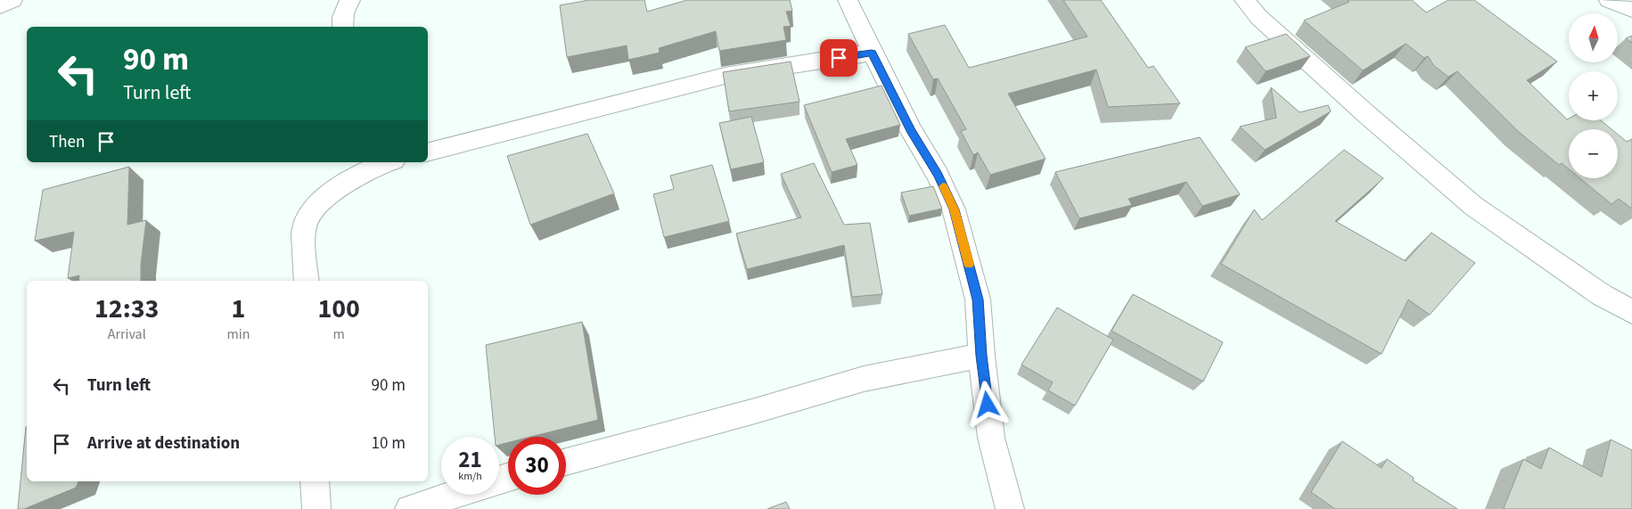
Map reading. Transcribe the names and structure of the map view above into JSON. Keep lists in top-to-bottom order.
{
  "north": "top",
  "page": {
    "map_buttons": ["+", "−"],
    "turn": ["90 m", "Turn left"],
    "then": "Then",
    "eta": [
      "12:33",
      "Arrival",
      "1",
      "min",
      "100",
      "m"
    ],
    "list": [
      {
        "name": "Turn left",
        "value": "90 m"
      },
      {
        "name": "Arrive at destination",
        "value": "10 m"
      }
    ],
    "speed": "21 km/h",
    "limit": "30"
  }
}
